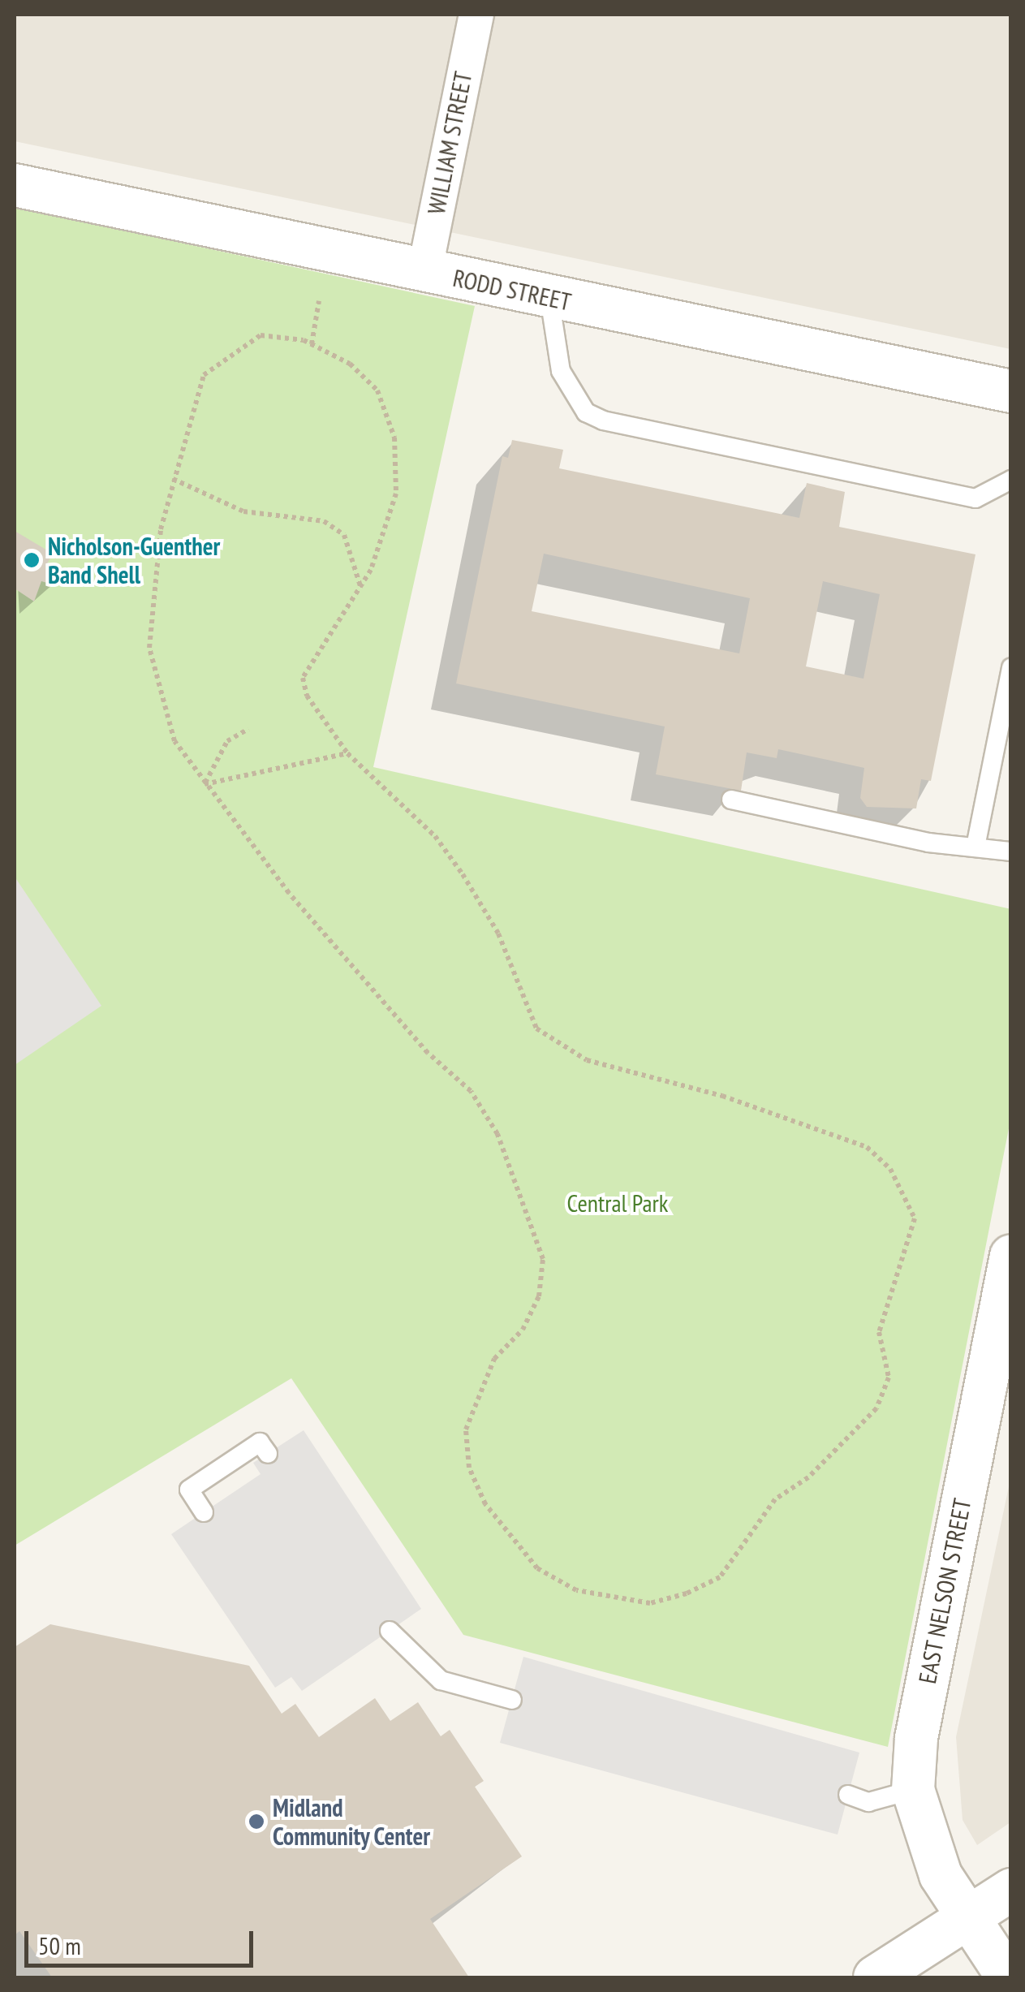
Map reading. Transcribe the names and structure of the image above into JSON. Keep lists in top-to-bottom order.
{
  "streets": {
    "street": ["WILLIAM STREET", "RODD STREET", "EAST NELSON STREET"]
  },
  "crossings": [
    ["WILLIAM STREET", "RODD STREET"]
  ],
  "parks": ["Central Park"],
  "places": ["Nicholson-Guenther Band Shell", "Midland Community Center"],
  "scale_bar": "50 m"
}
